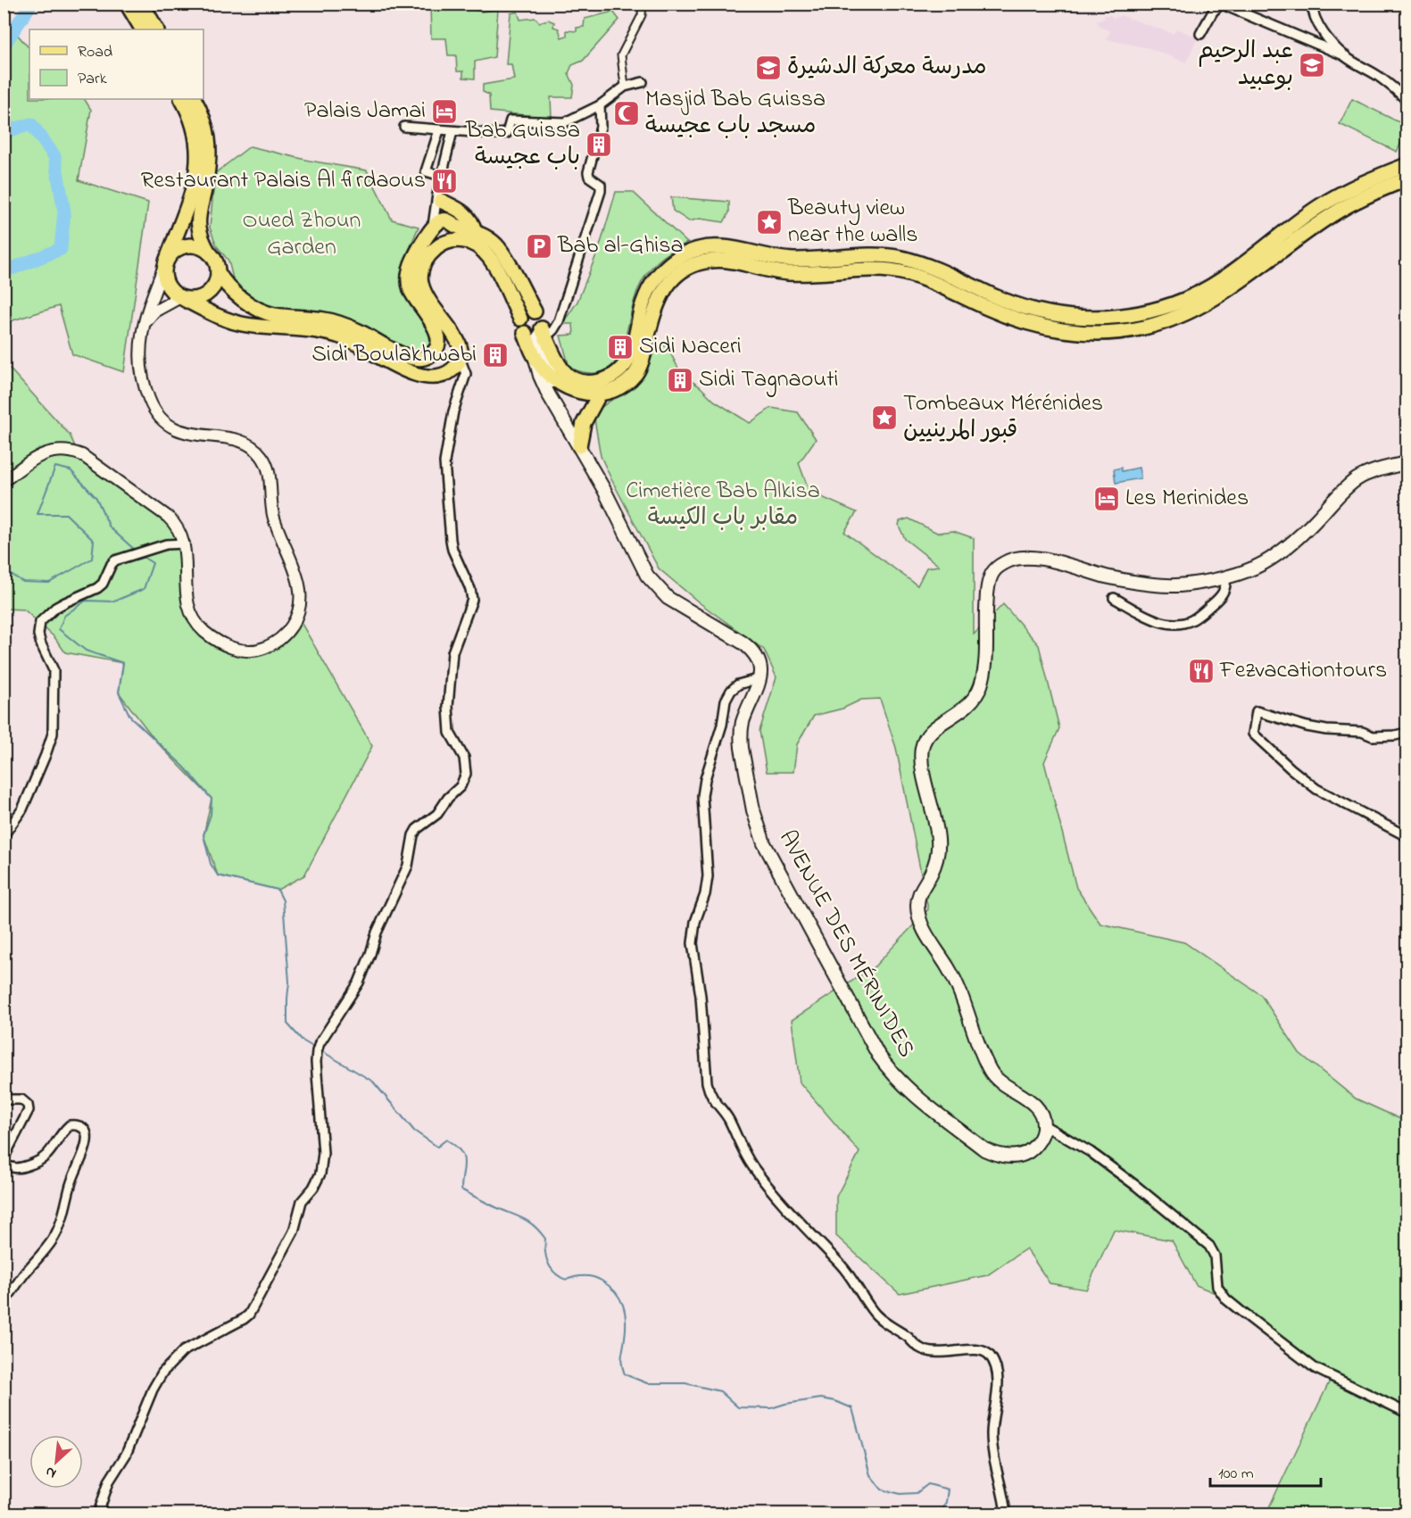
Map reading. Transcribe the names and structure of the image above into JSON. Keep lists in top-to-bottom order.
{
  "streets": {
    "main road": ["AVENUE DES MÉRINIDES"]
  },
  "parks": ["Oued Zhoun Garden", "Cimetière Bab Alkisa مقابر باب الكيسة"],
  "places": {
    "school or university": ["عبد الرحيم بوعبيد", "مدرسة معركة الدشيرة"],
    "hotel": ["Palais Jamai", "Les Merinides"],
    "mosque": ["Masjid Bab Guissa مسجد باب عجيسة"],
    "building": [
      "Bab Guissa باب عجيسة",
      "Sidi Naceri",
      "Sidi Boulakhwabi",
      "Sidi Tagnaouti"
    ],
    "restaurant": ["Restaurant Palais Al firdaous", "Fezvacationtours"],
    "place": ["Beauty view near the walls", "Tombeaux Mérénides قبور المرينيين"],
    "parking": ["Bab al-Ghisa"]
  },
  "legend": ["Road", "Park"],
  "scale_bar": "100 m",
  "north": "bottom left"
}
